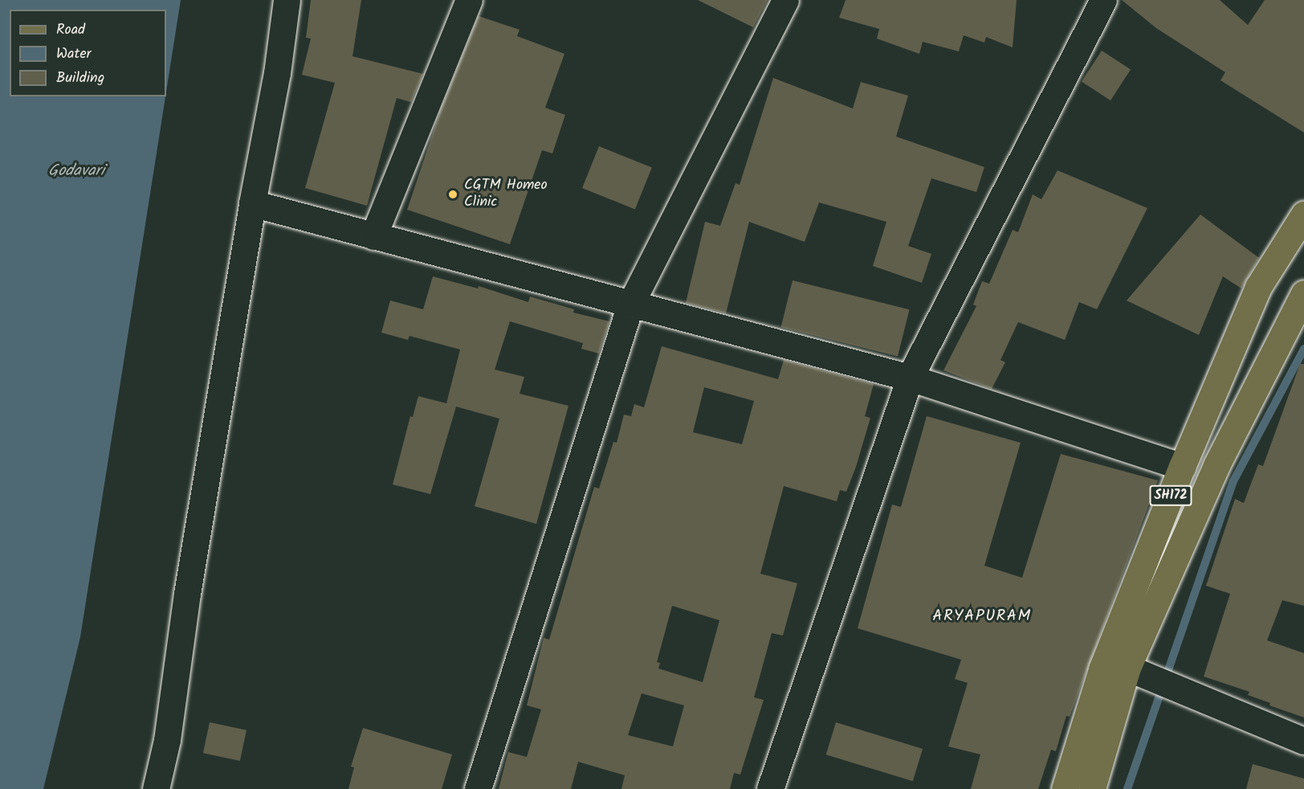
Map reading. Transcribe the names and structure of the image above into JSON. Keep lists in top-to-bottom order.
{
  "streets": {
    "main road": ["SH172"]
  },
  "districts": ["ARYAPURAM"],
  "water": ["Godavari"],
  "places": ["CGTM Homeo Clinic"],
  "legend": ["Road", "Water", "Building"]
}
